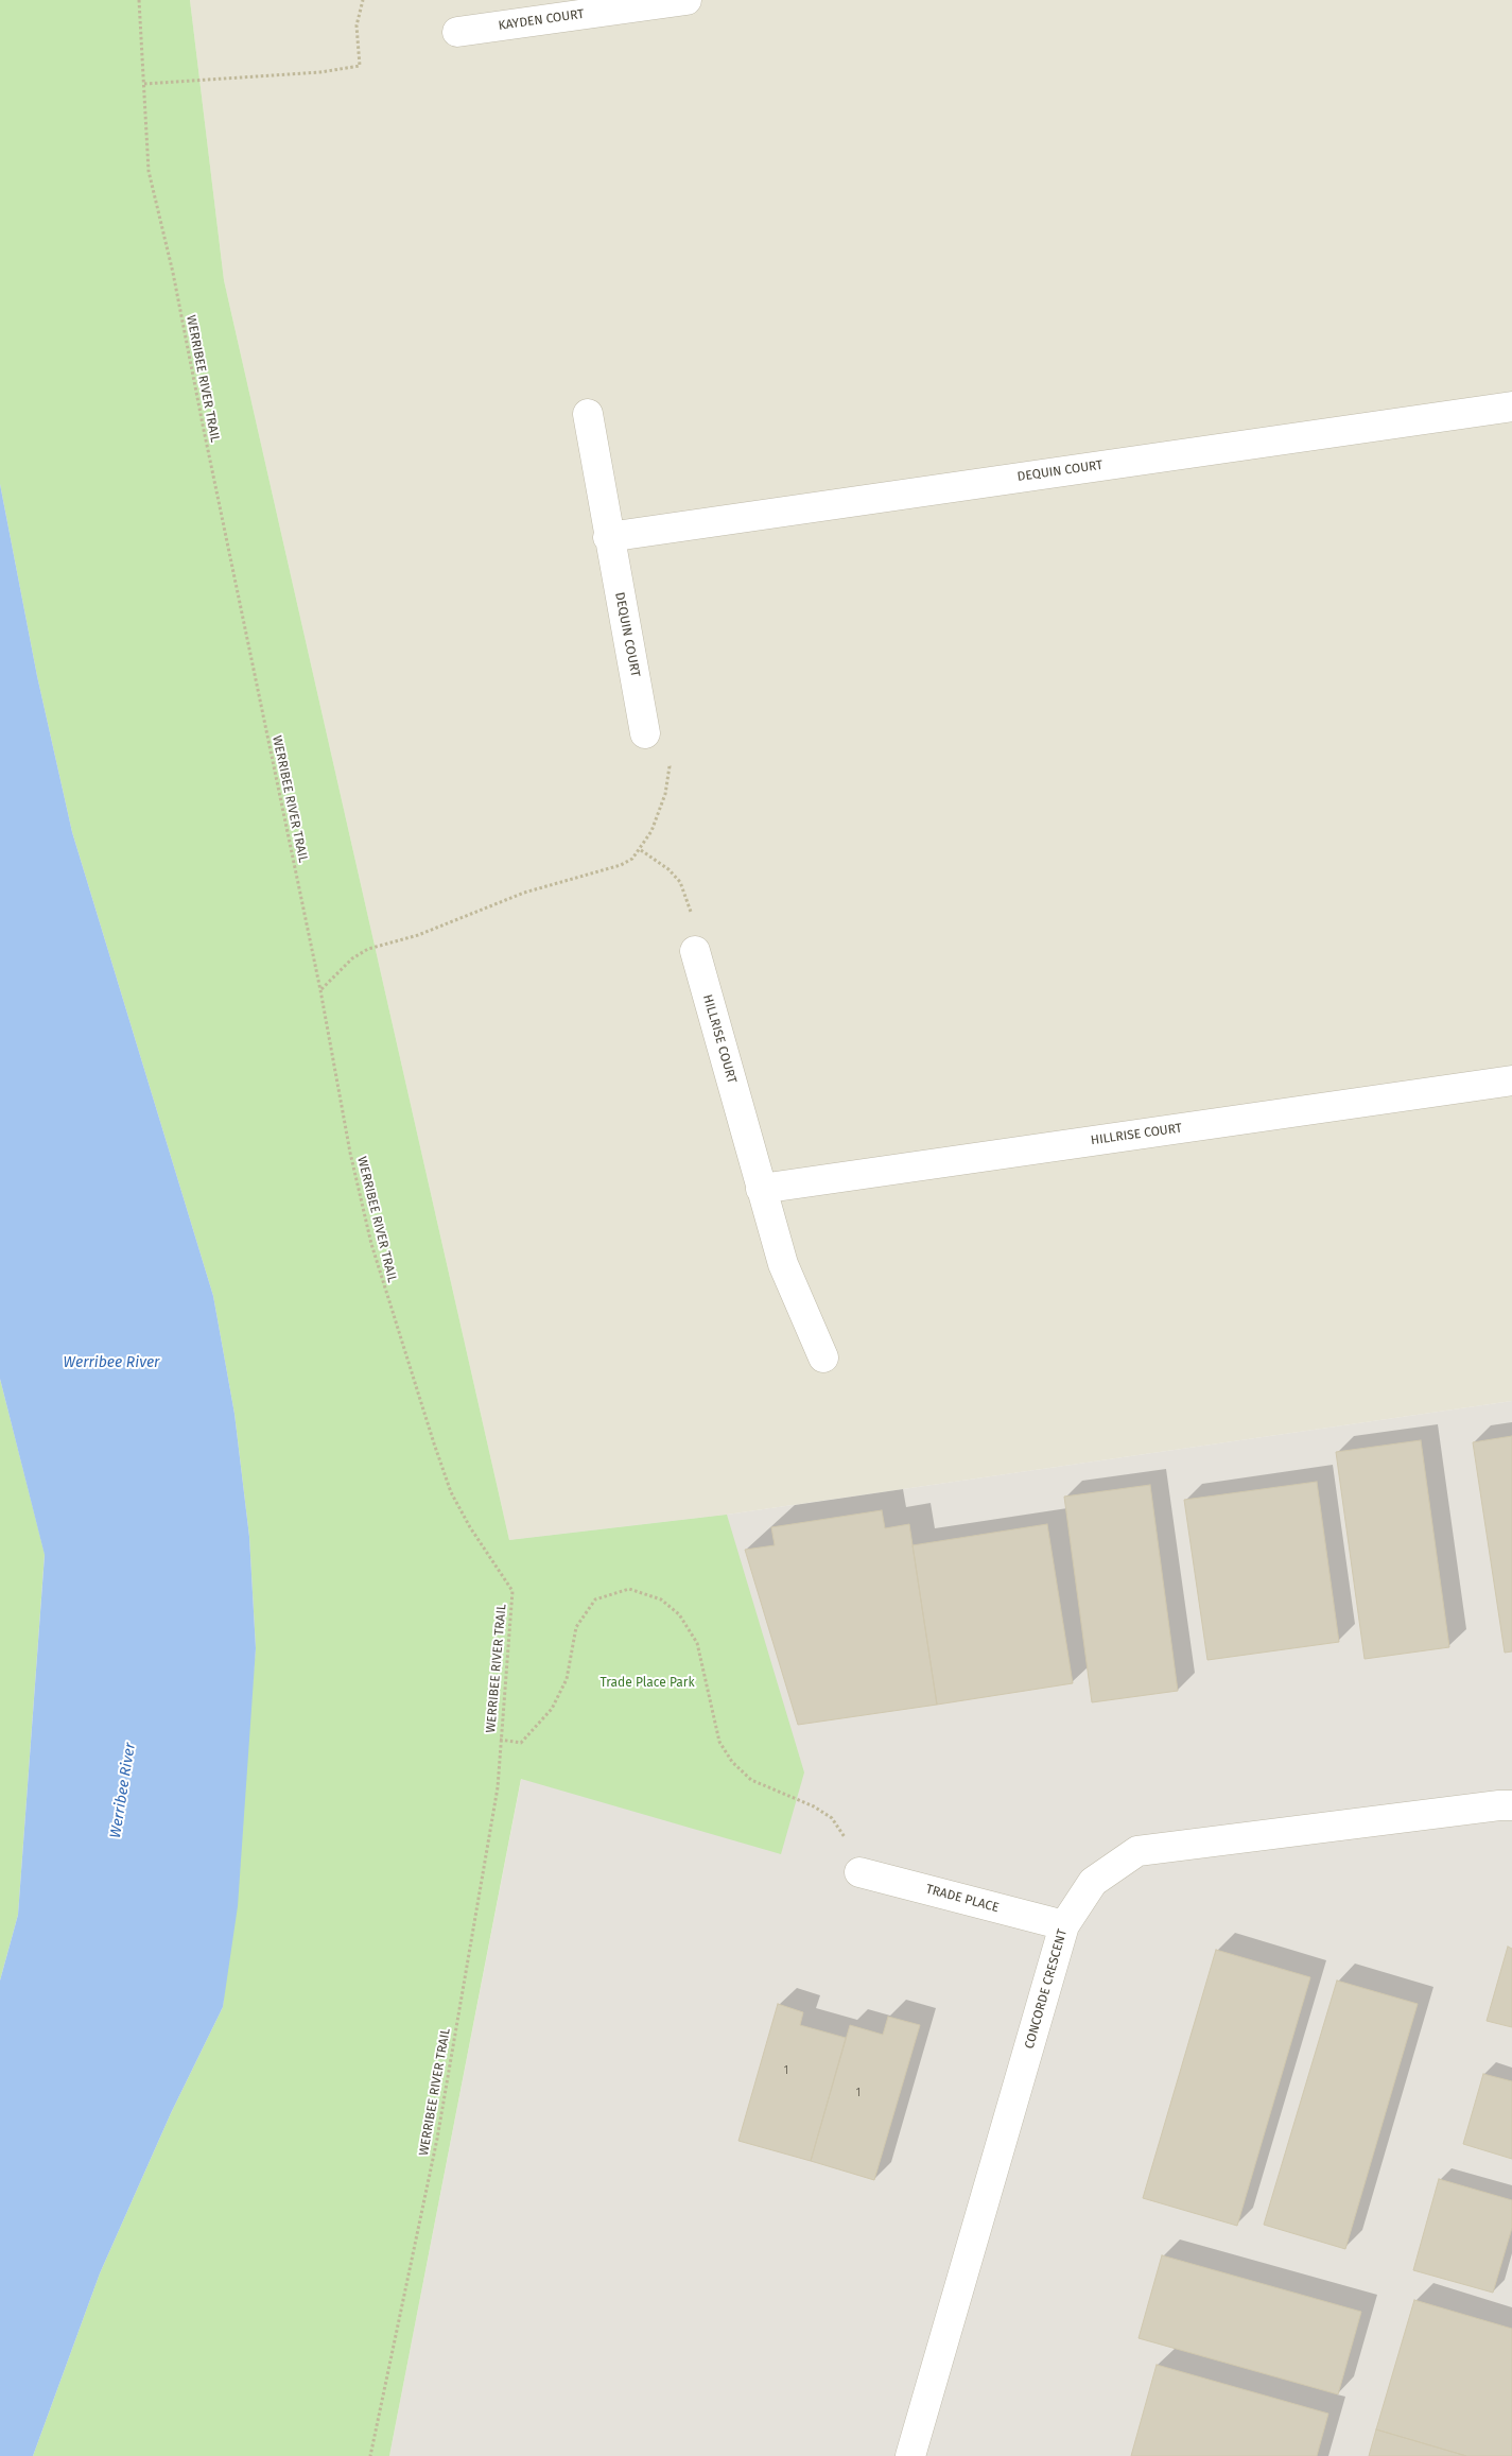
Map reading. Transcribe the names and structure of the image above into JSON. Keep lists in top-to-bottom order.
{
  "streets": {
    "street": [
      "KAYDEN COURT",
      "DEQUIN COURT",
      "HILLRISE COURT",
      "TRADE PLACE",
      "CONCORDE CRESCENT"
    ],
    "path": ["WERRIBEE RIVER TRAIL"]
  },
  "crossings": [
    ["TRADE PLACE", "CONCORDE CRESCENT"]
  ],
  "water": ["Werribee River"],
  "parks": ["Trade Place Park"],
  "house_numbers": ["1", "1"]
}
